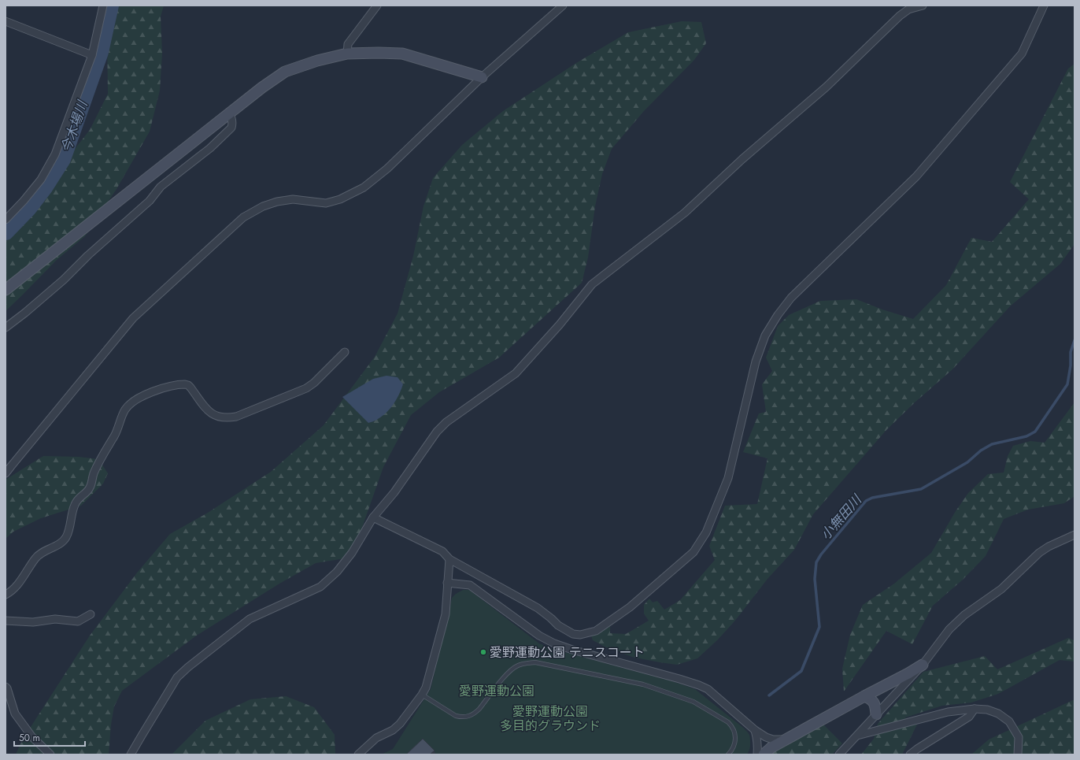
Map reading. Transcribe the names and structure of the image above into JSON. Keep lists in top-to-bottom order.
{
  "water": ["今木場川", "小無田川"],
  "parks": ["愛野運動公園", "愛野運動公園 多目的グラウンド"],
  "places": ["愛野運動公園 テニスコート"],
  "scale_bar": "50 m"
}
